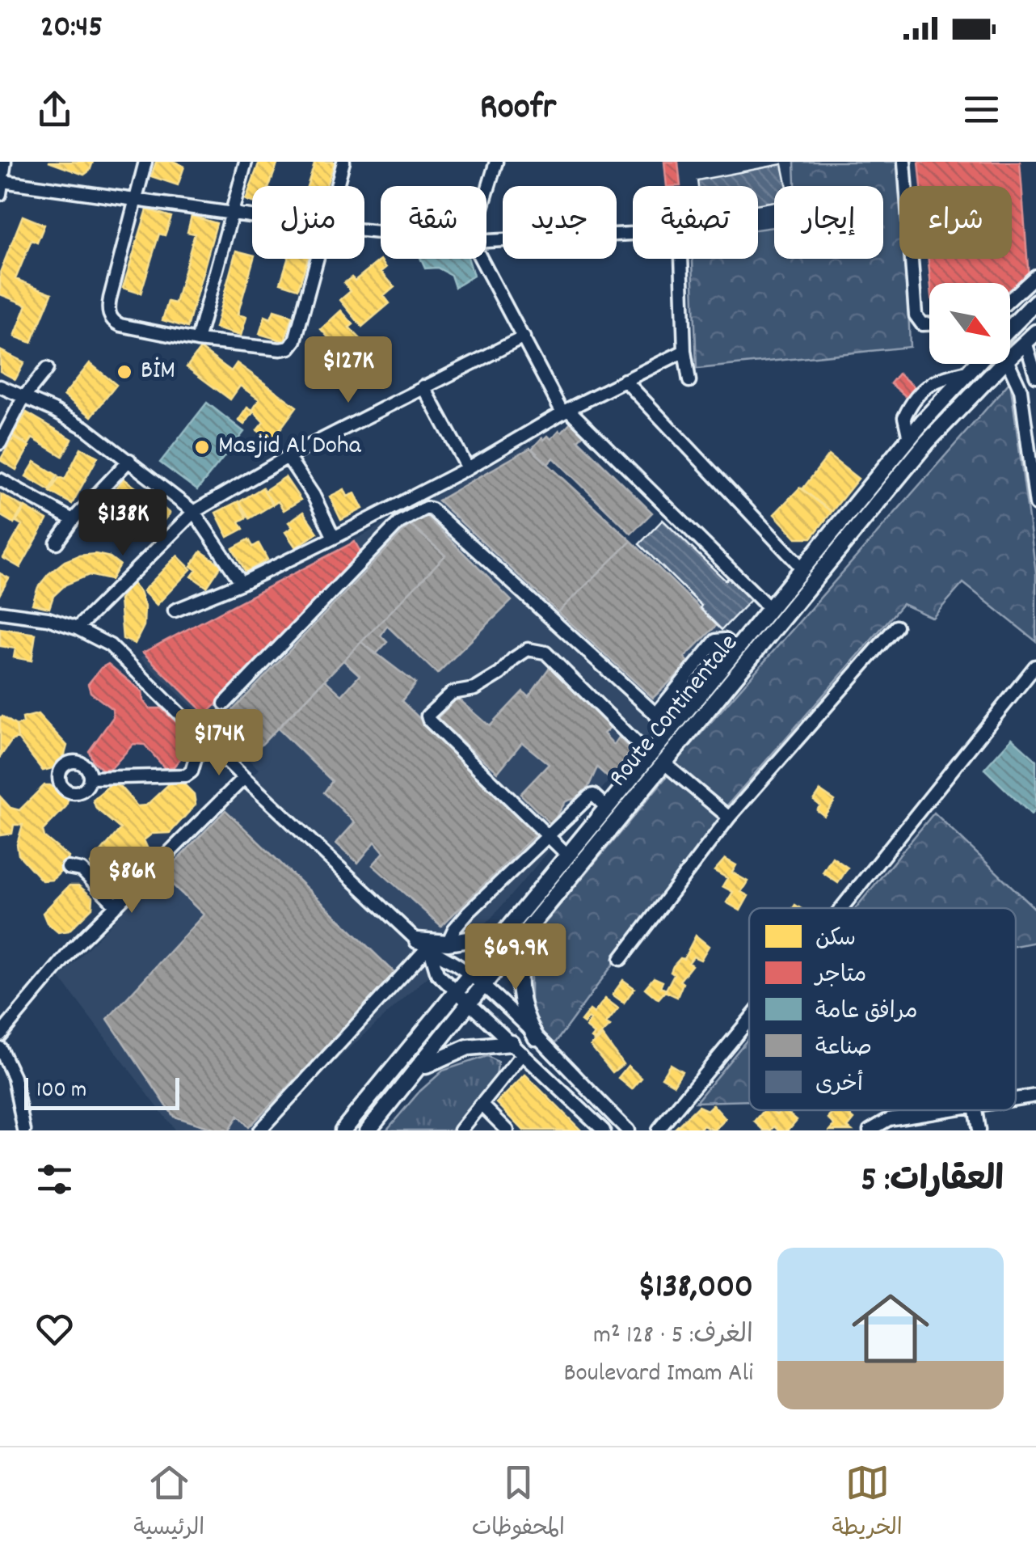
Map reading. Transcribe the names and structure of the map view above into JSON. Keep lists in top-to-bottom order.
{
  "streets": {
    "main road": ["Route Continentale"]
  },
  "places": ["BİM", "Masjid Al Doha"],
  "legend": [
    "سكن",
    "متاجر",
    "مرافق عامة",
    "صناعة",
    "أخرى"
  ],
  "scale_bar": "100 m",
  "north": "bottom right",
  "page": {
    "status": "20:45",
    "header": "Roofr",
    "chip": [
      "شراء",
      "إيجار",
      "تصفية",
      "جديد",
      "شقة",
      "منزل"
    ],
    "price": [
      "$127K",
      "$138K",
      "$174K",
      "$86K",
      "$69.9K"
    ],
    "scale": "100 m",
    "heading": "العقارات: 5",
    "list": [
      {
        "name": "$138,000",
        "note": "الغرف: 5 · 128 m² · Boulevard Imam Ali"
      }
    ],
    "tabs": ["الخريطة", "المحفوظات", "الرئيسية"]
  }
}
